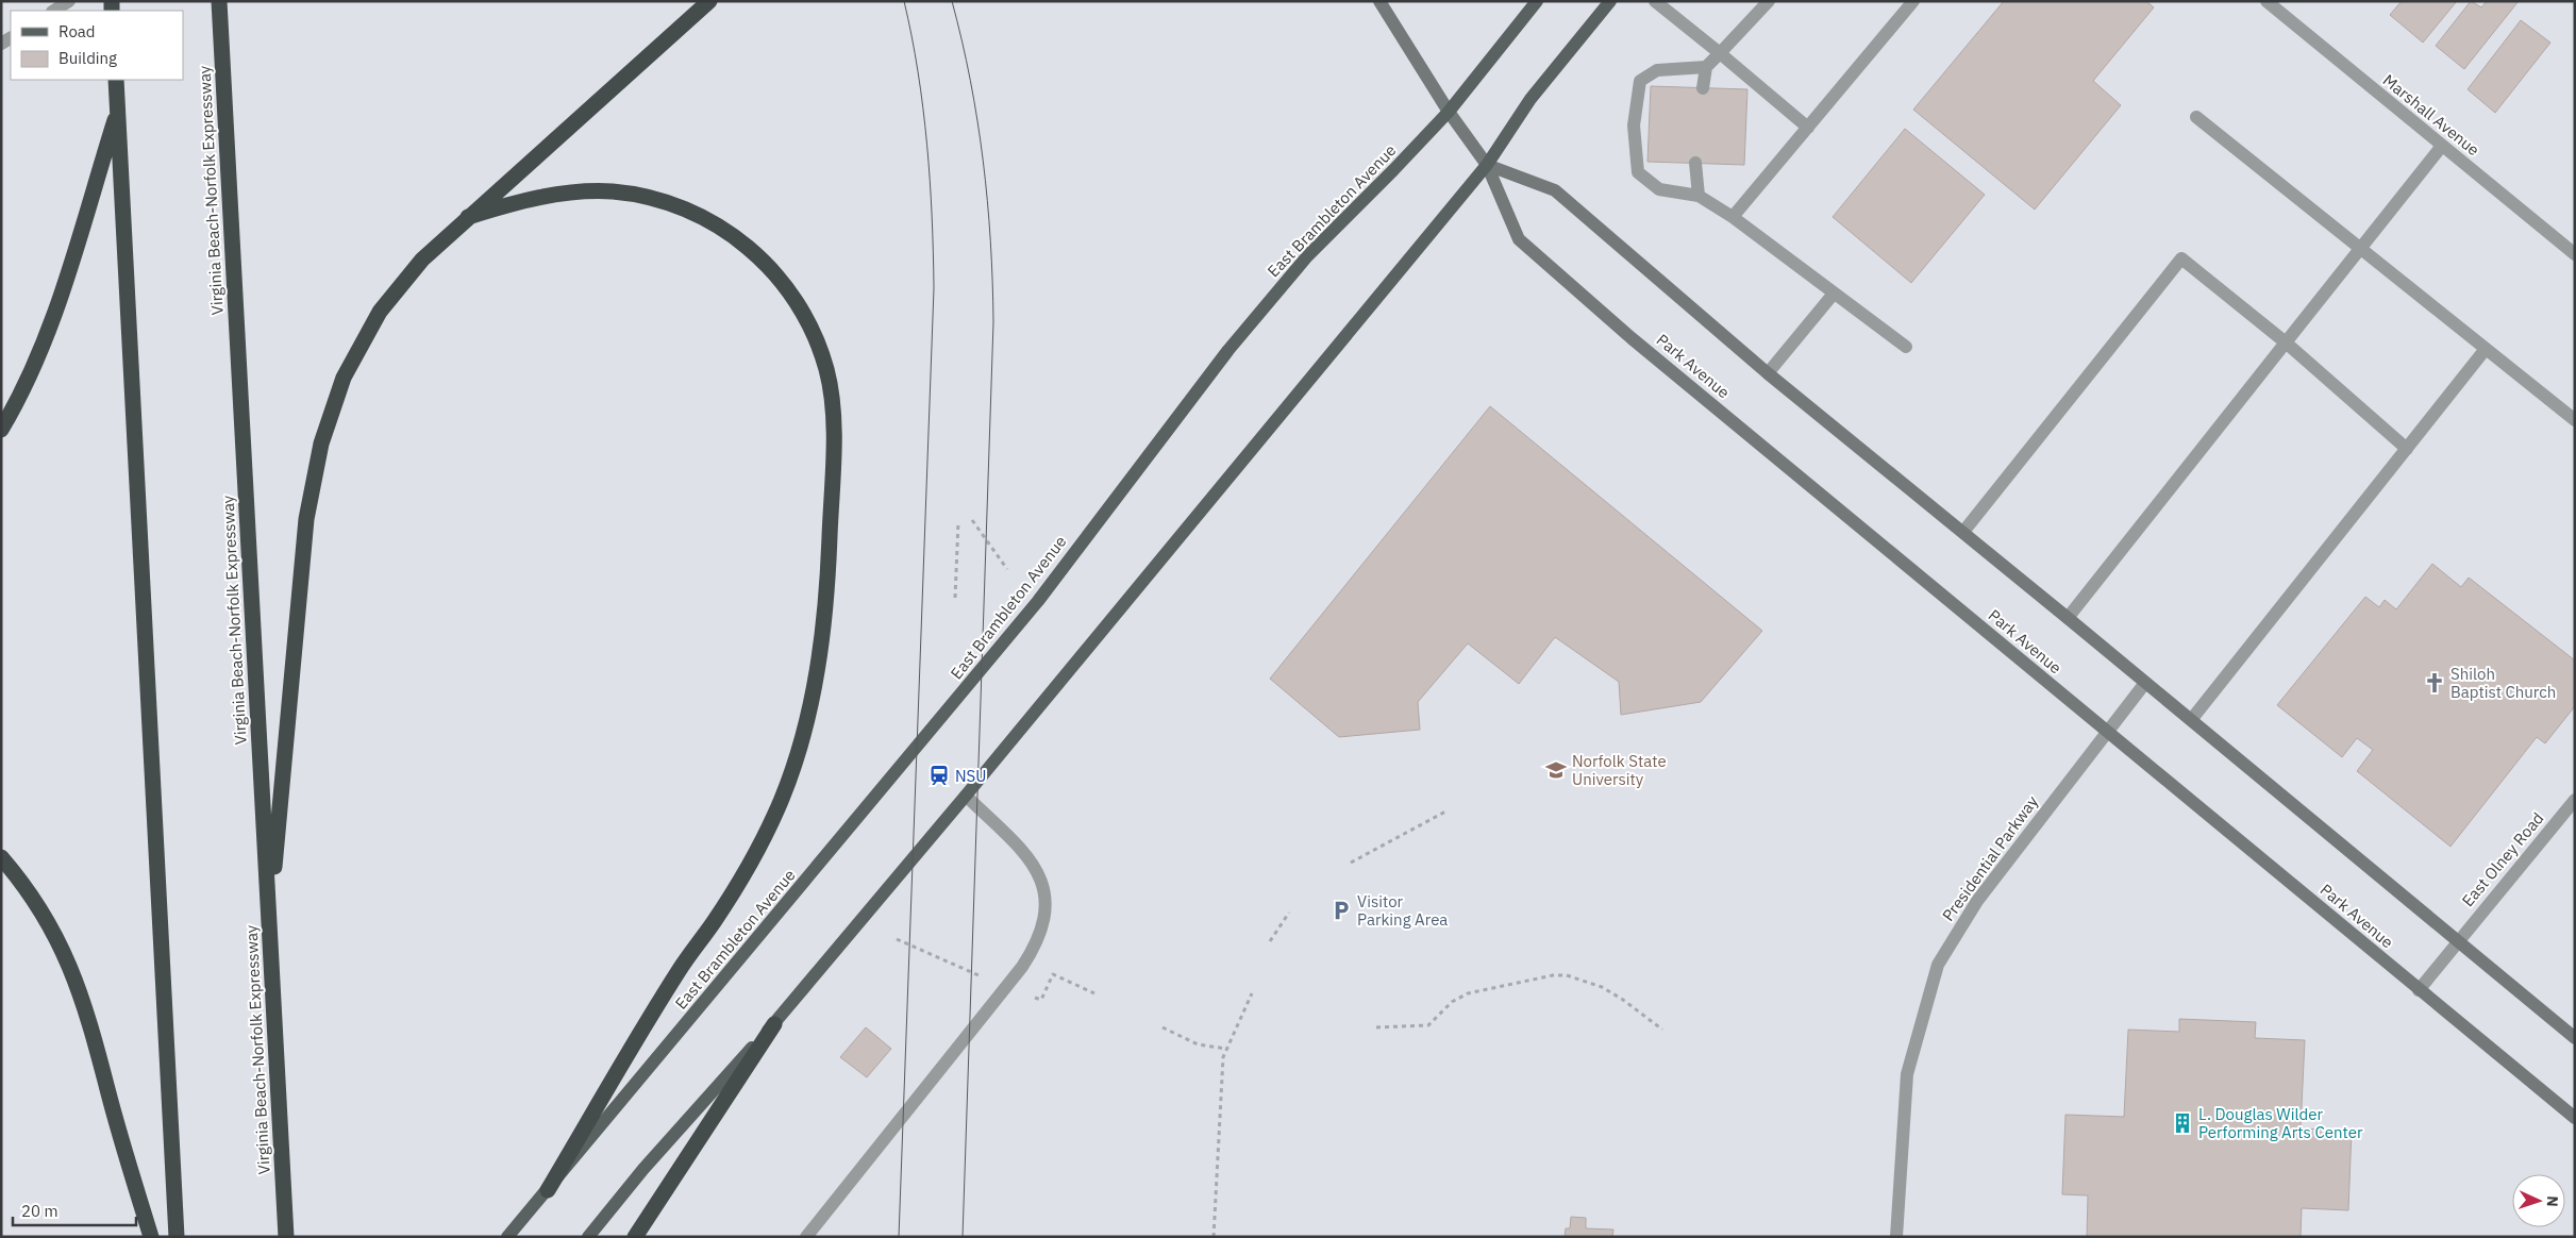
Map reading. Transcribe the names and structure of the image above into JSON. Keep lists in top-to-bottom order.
{
  "streets": {
    "highway": ["Virginia Beach-Norfolk Expressway"],
    "main road": ["East Brambleton Avenue", "Park Avenue"],
    "street": ["Marshall Avenue", "Presidential Parkway", "East Olney Road"]
  },
  "crossings": [
    ["East Brambleton Avenue", "Park Avenue"],
    ["Park Avenue", "Presidential Parkway"],
    ["Park Avenue", "East Olney Road"]
  ],
  "places": {
    "church": ["Shiloh Baptist Church"],
    "school or university": ["Norfolk State University"],
    "station": ["NSU"],
    "parking": ["Visitor Parking Area"],
    "building": ["L. Douglas Wilder Performing Arts Center"]
  },
  "legend": ["Road", "Building"],
  "scale_bar": "20 m",
  "north": "right"
}
